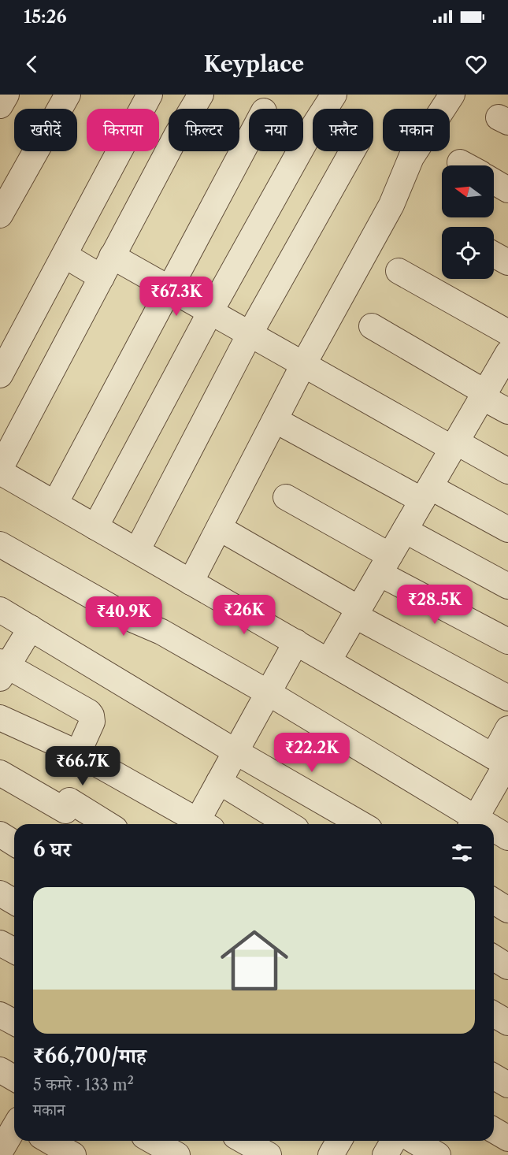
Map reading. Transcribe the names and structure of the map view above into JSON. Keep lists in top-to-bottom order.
{
  "north": "left",
  "page": {
    "status": "15:26",
    "header": "Keyplace",
    "chip": [
      "खरीदें",
      "किराया",
      "फ़िल्टर",
      "नया",
      "फ़्लैट",
      "मकान"
    ],
    "price": [
      "₹67.3K",
      "₹28.5K",
      "₹26K",
      "₹40.9K",
      "₹22.2K",
      "₹66.7K"
    ],
    "heading": "6 घर",
    "list": [
      {
        "name": "₹66,700/माह",
        "note": "5 कमरे · 133 m² · मकान"
      }
    ]
  }
}
